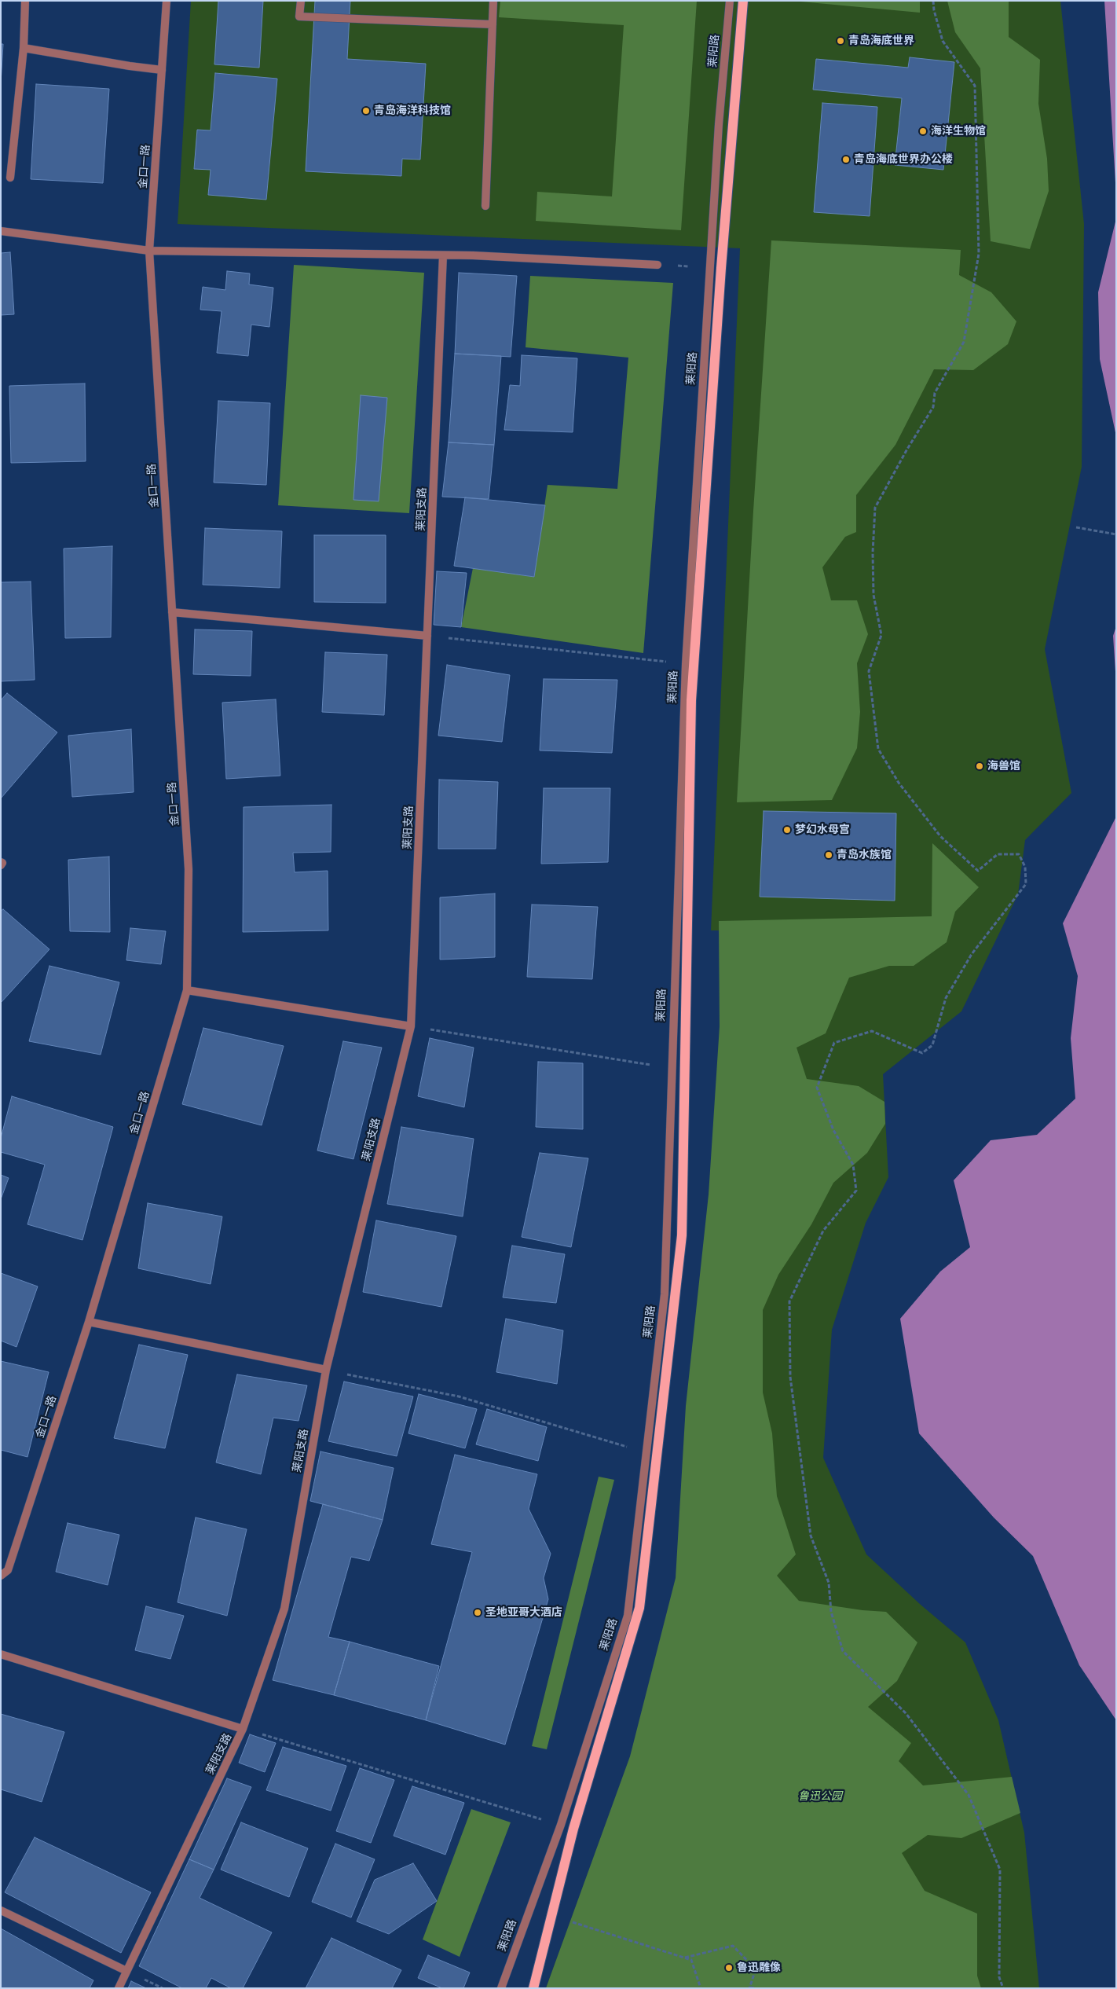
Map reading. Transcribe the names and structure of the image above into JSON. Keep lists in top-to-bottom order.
{
  "streets": {
    "main road": ["莱阳路"],
    "street": ["金口一路", "莱阳支路"]
  },
  "parks": ["鲁迅公园"],
  "places": [
    "青岛海底世界",
    "青岛海洋科技馆",
    "海洋生物馆",
    "青岛海底世界办公楼",
    "海兽馆",
    "梦幻水母宫",
    "青岛水族馆",
    "圣地亚哥大酒店",
    "鲁迅雕像"
  ]
}
